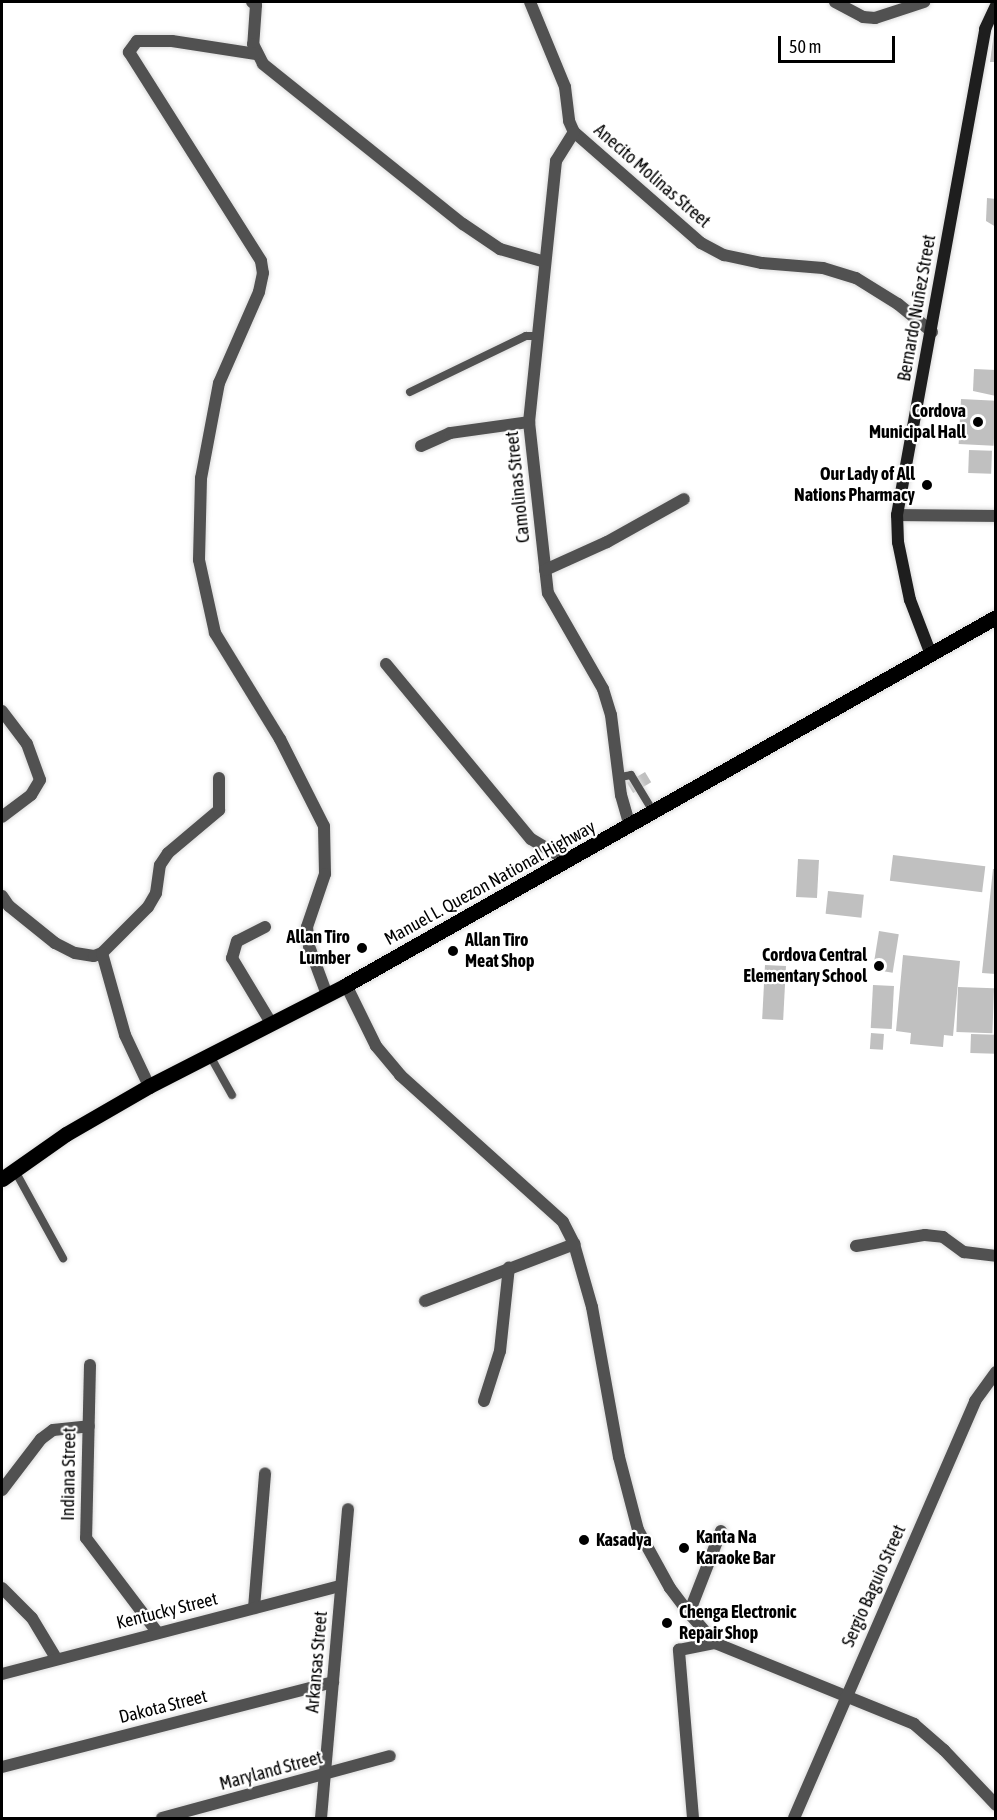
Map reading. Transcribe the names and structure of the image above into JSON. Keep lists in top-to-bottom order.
{
  "streets": {
    "main road": ["Manuel L. Quezon National Highway"],
    "street": [
      "Anecito Molinas Street",
      "Bernardo Nuñez Street",
      "Camolinas Street",
      "Indiana Street",
      "Sergio Baguio Street",
      "Kentucky Street",
      "Arkansas Street",
      "Dakota Street",
      "Maryland Street"
    ]
  },
  "crossings": [
    ["Anecito Molinas Street", "Bernardo Nuñez Street"],
    ["Anecito Molinas Street", "Camolinas Street"],
    ["Bernardo Nuñez Street", "Manuel L. Quezon National Highway"],
    ["Camolinas Street", "Manuel L. Quezon National Highway"],
    ["Indiana Street", "Kentucky Street"],
    ["Kentucky Street", "Arkansas Street"],
    ["Arkansas Street", "Dakota Street"],
    ["Arkansas Street", "Maryland Street"]
  ],
  "places": [
    "Cordova Municipal Hall",
    "Our Lady of All Nations Pharmacy",
    "Allan Tiro Lumber",
    "Allan Tiro Meat Shop",
    "Cordova Central Elementary School",
    "Kasadya",
    "Kanta Na Karaoke Bar",
    "Chenga Electronic Repair Shop"
  ],
  "scale_bar": "50 m"
}
